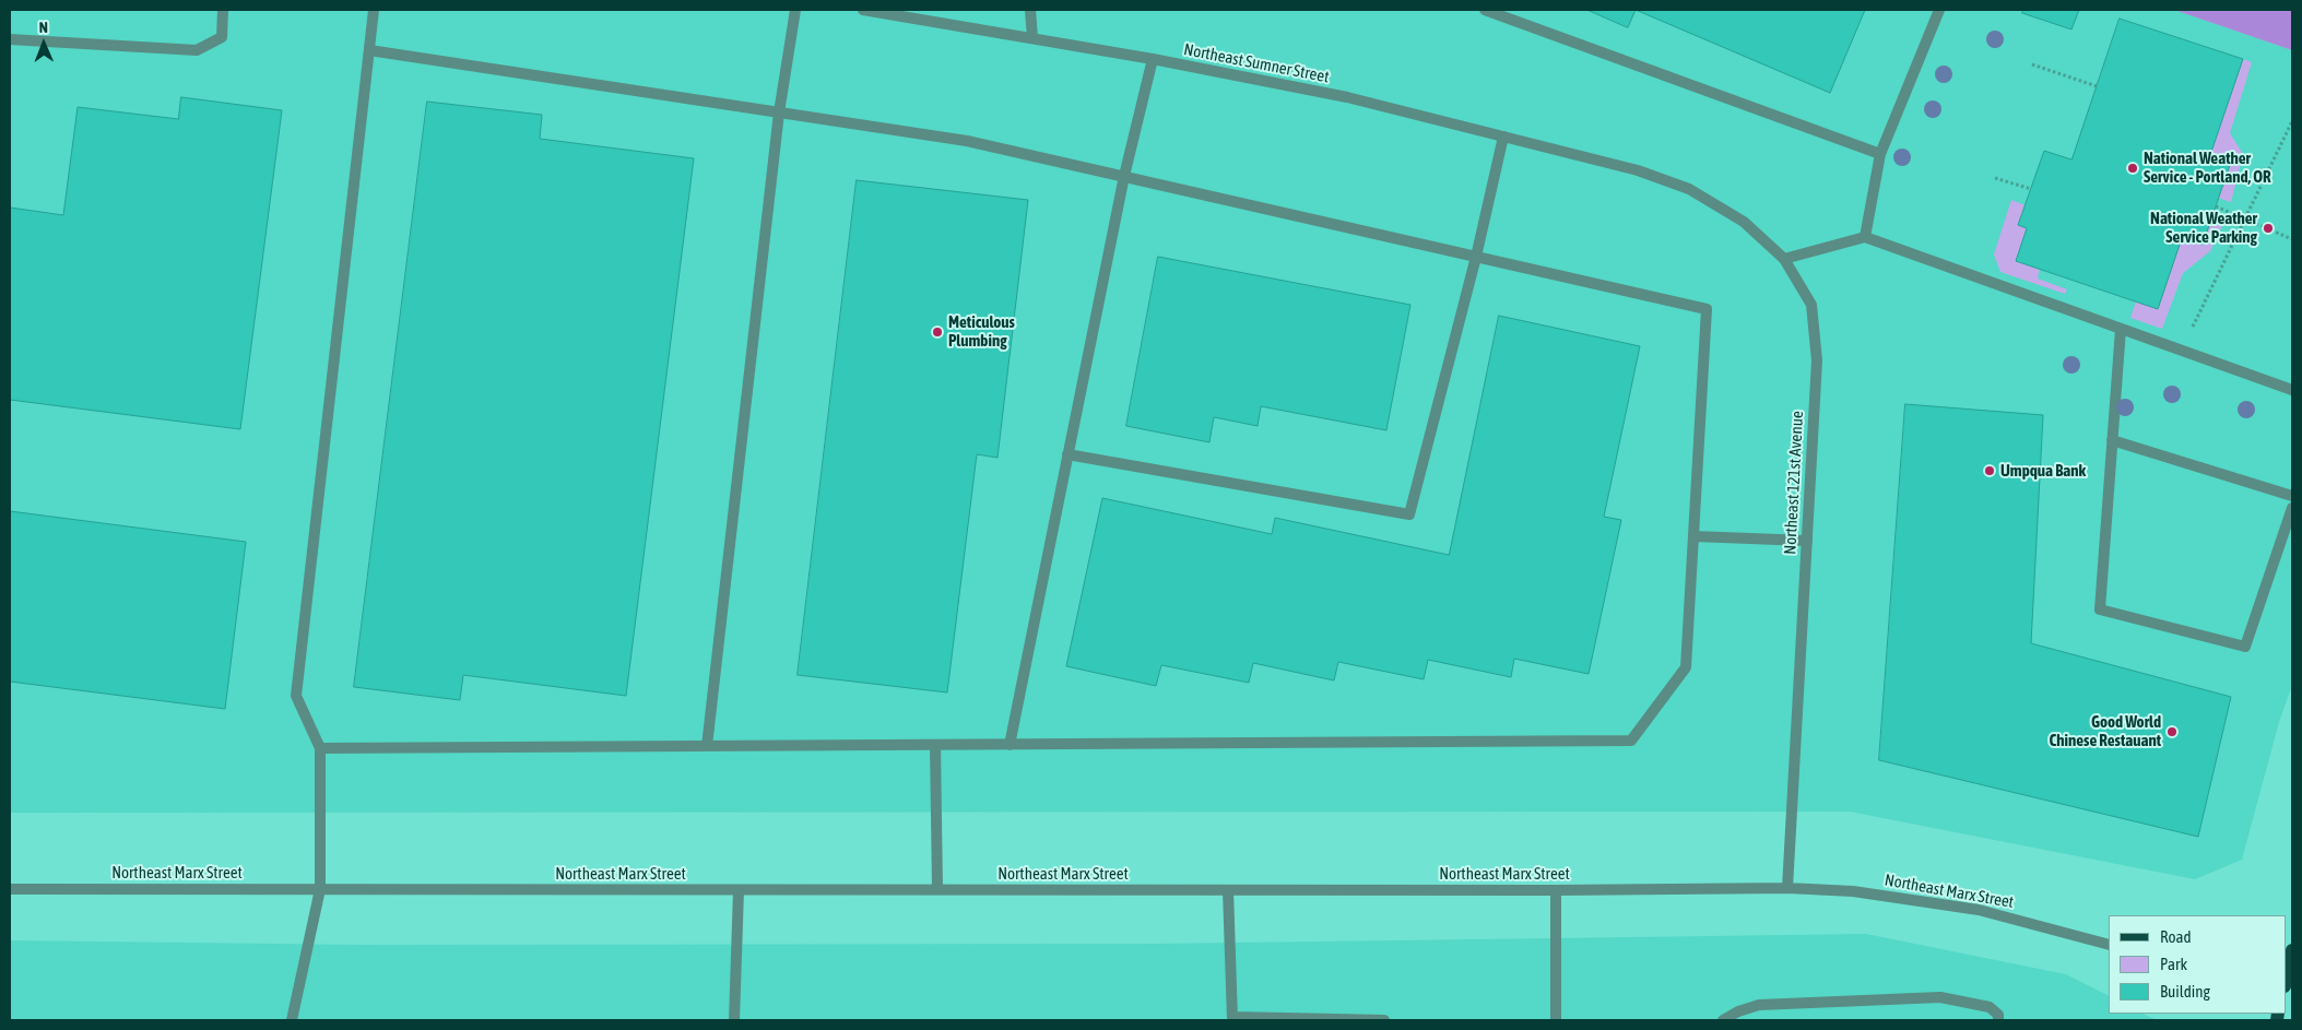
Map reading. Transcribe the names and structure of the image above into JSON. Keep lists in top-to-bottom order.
{
  "streets": {
    "street": ["Northeast Sumner Street", "Northeast 121st Avenue", "Northeast Marx Street"]
  },
  "crossings": [
    ["Northeast Sumner Street", "Northeast 121st Avenue"],
    ["Northeast 121st Avenue", "Northeast Marx Street"]
  ],
  "places": [
    "National Weather Service - Portland, OR",
    "National Weather Service Parking",
    "Meticulous Plumbing",
    "Umpqua Bank",
    "Good World Chinese Restauant"
  ],
  "legend": ["Road", "Park", "Building"],
  "north": "top"
}
